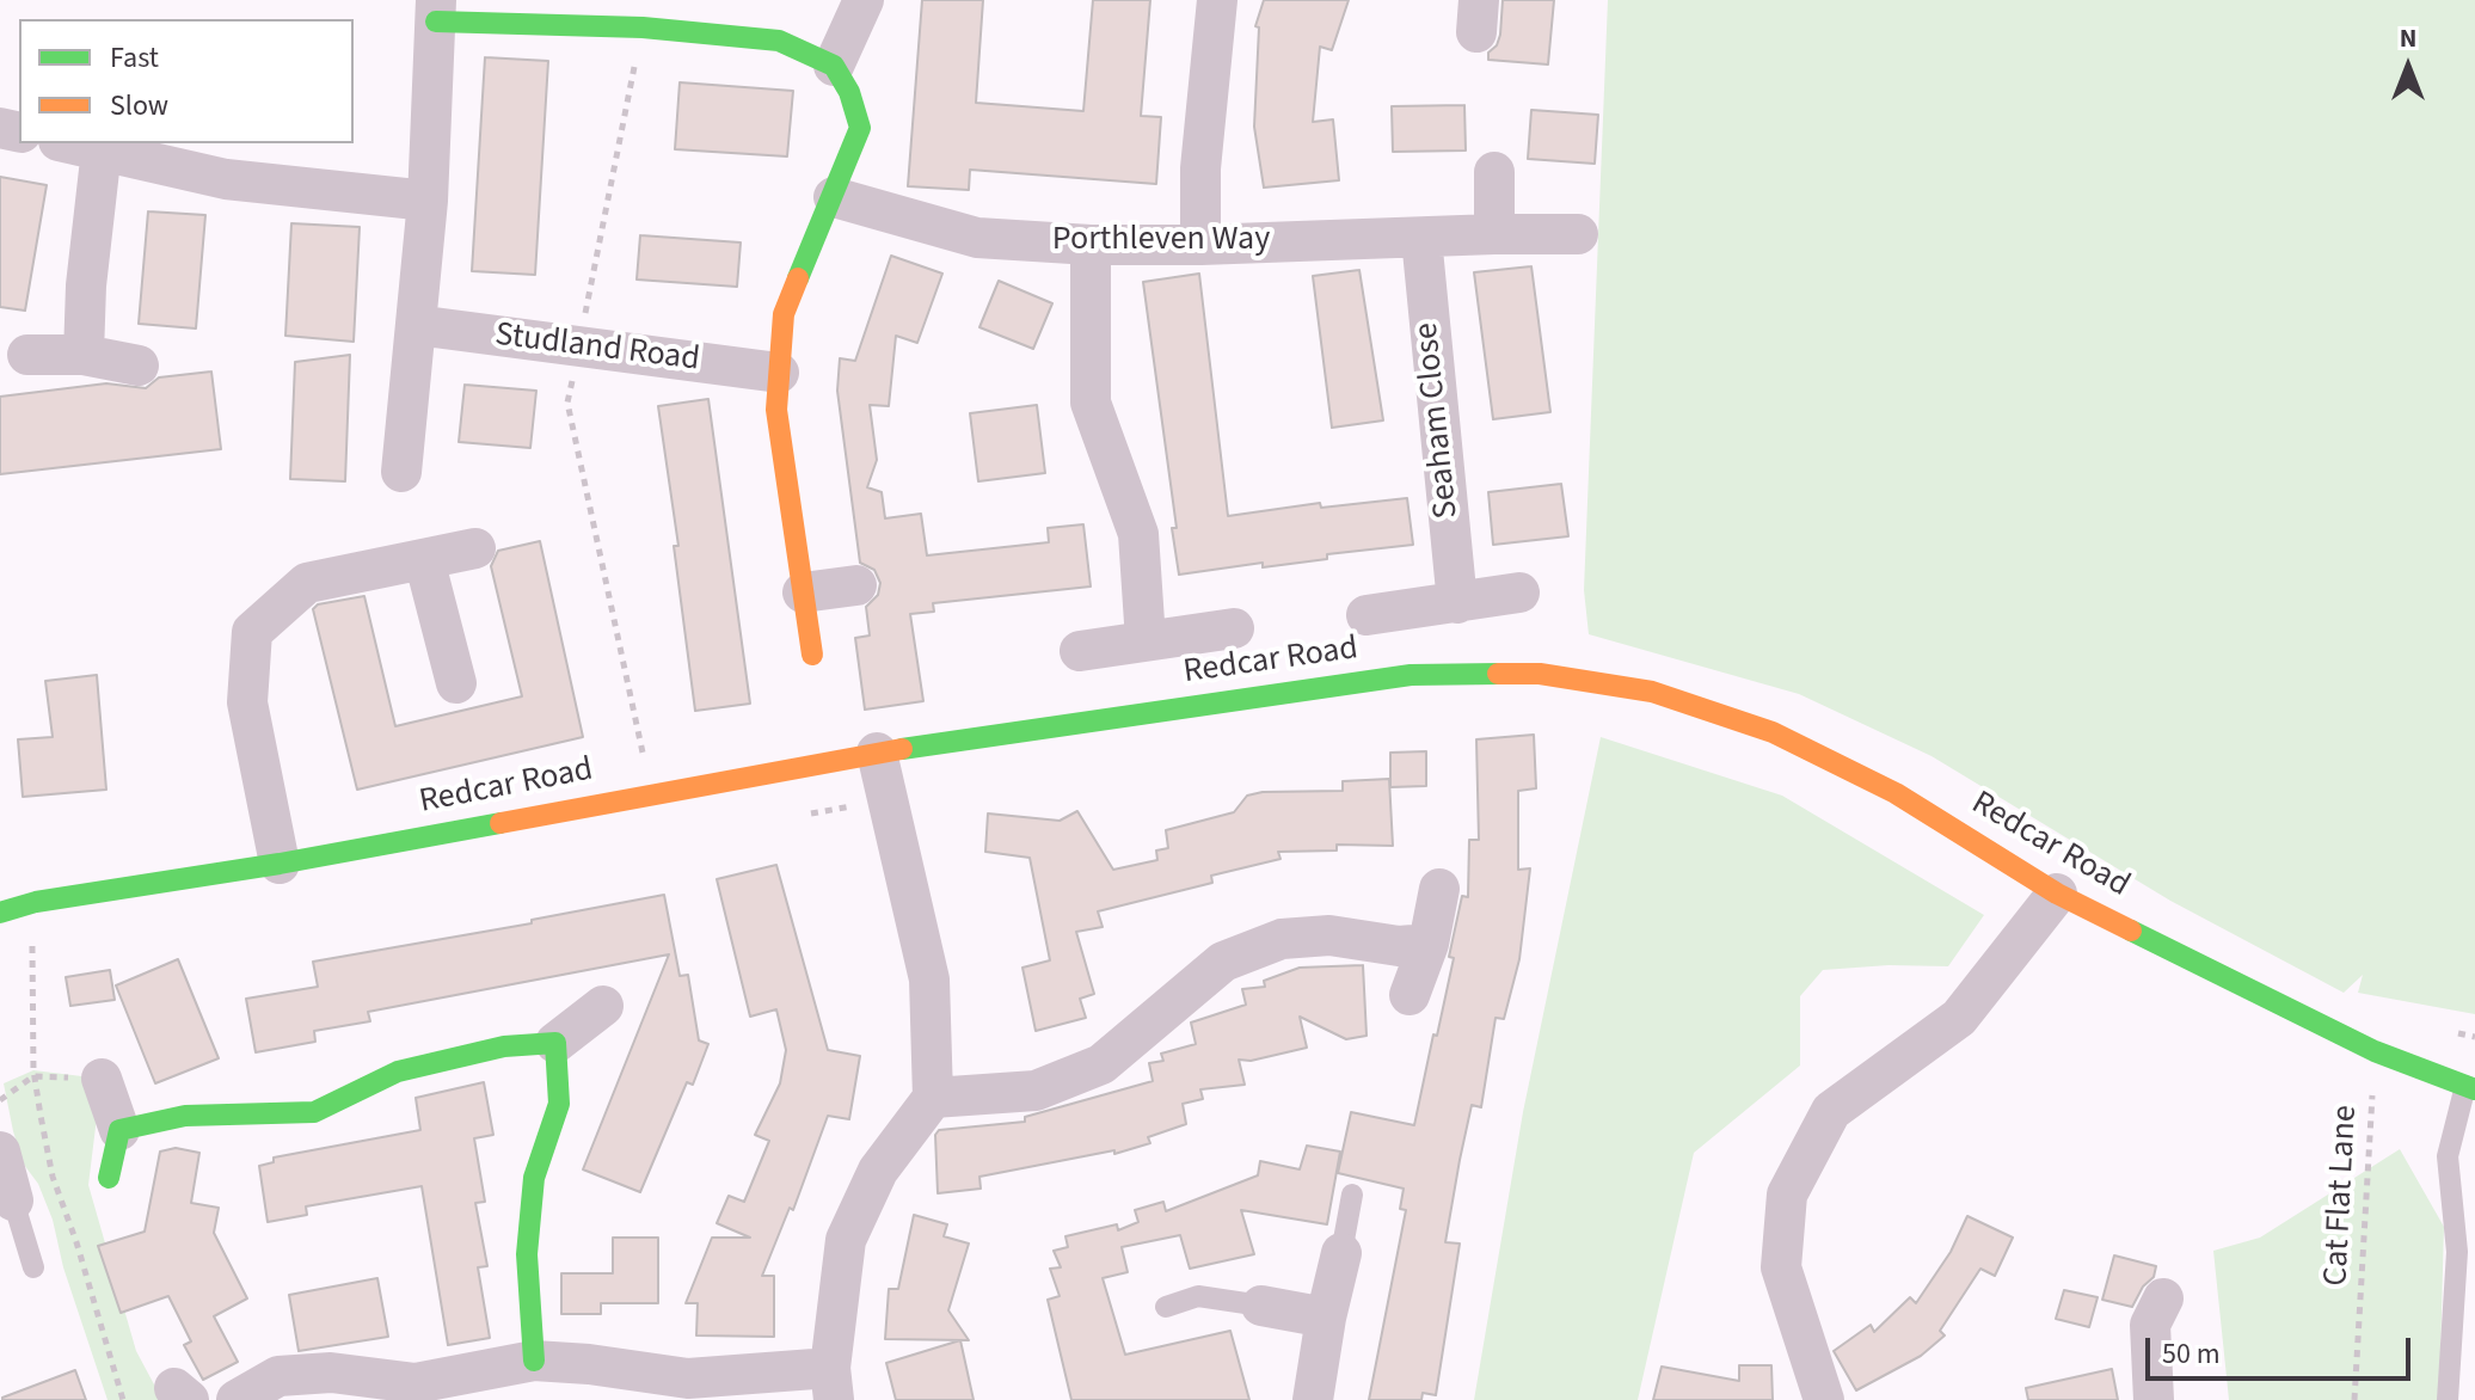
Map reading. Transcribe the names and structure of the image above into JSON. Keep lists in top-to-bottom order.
{
  "streets": {
    "street": [
      "Porthleven Way",
      "Studland Road",
      "Seaham Close",
      "Redcar Road"
    ],
    "path": ["Cat Flat Lane"]
  },
  "crossings": [
    ["Porthleven Way", "Seaham Close"],
    ["Redcar Road", "Cat Flat Lane"]
  ],
  "legend": ["Fast", "Slow"],
  "scale_bar": "50 m",
  "north": "top"
}
